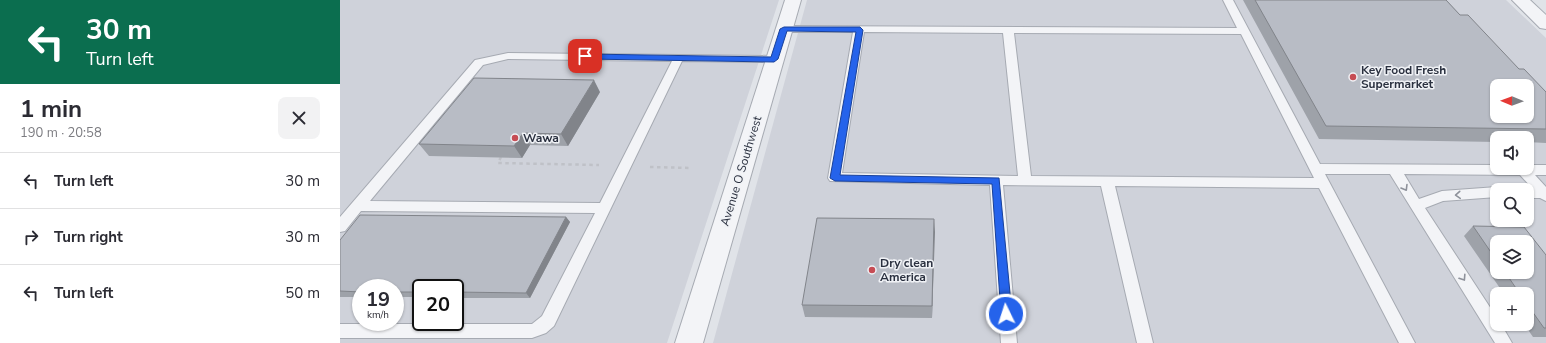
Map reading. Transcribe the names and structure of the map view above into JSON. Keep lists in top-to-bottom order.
{
  "streets": {
    "street": ["Avenue O Southwest"]
  },
  "places": ["Key Food Fresh Supermarket", "Wawa", "Dry clean America"],
  "north": "left",
  "page": {
    "turn": ["30 m", "Turn left"],
    "map_buttons": "+",
    "heading": ["1 min", "190 m · 20:58"],
    "list": [
      {
        "name": "Turn left",
        "value": "30 m"
      },
      {
        "name": "Turn right",
        "value": "30 m"
      },
      {
        "name": "Turn left",
        "value": "50 m"
      }
    ],
    "speed": "19 km/h",
    "limit": "20"
  }
}
